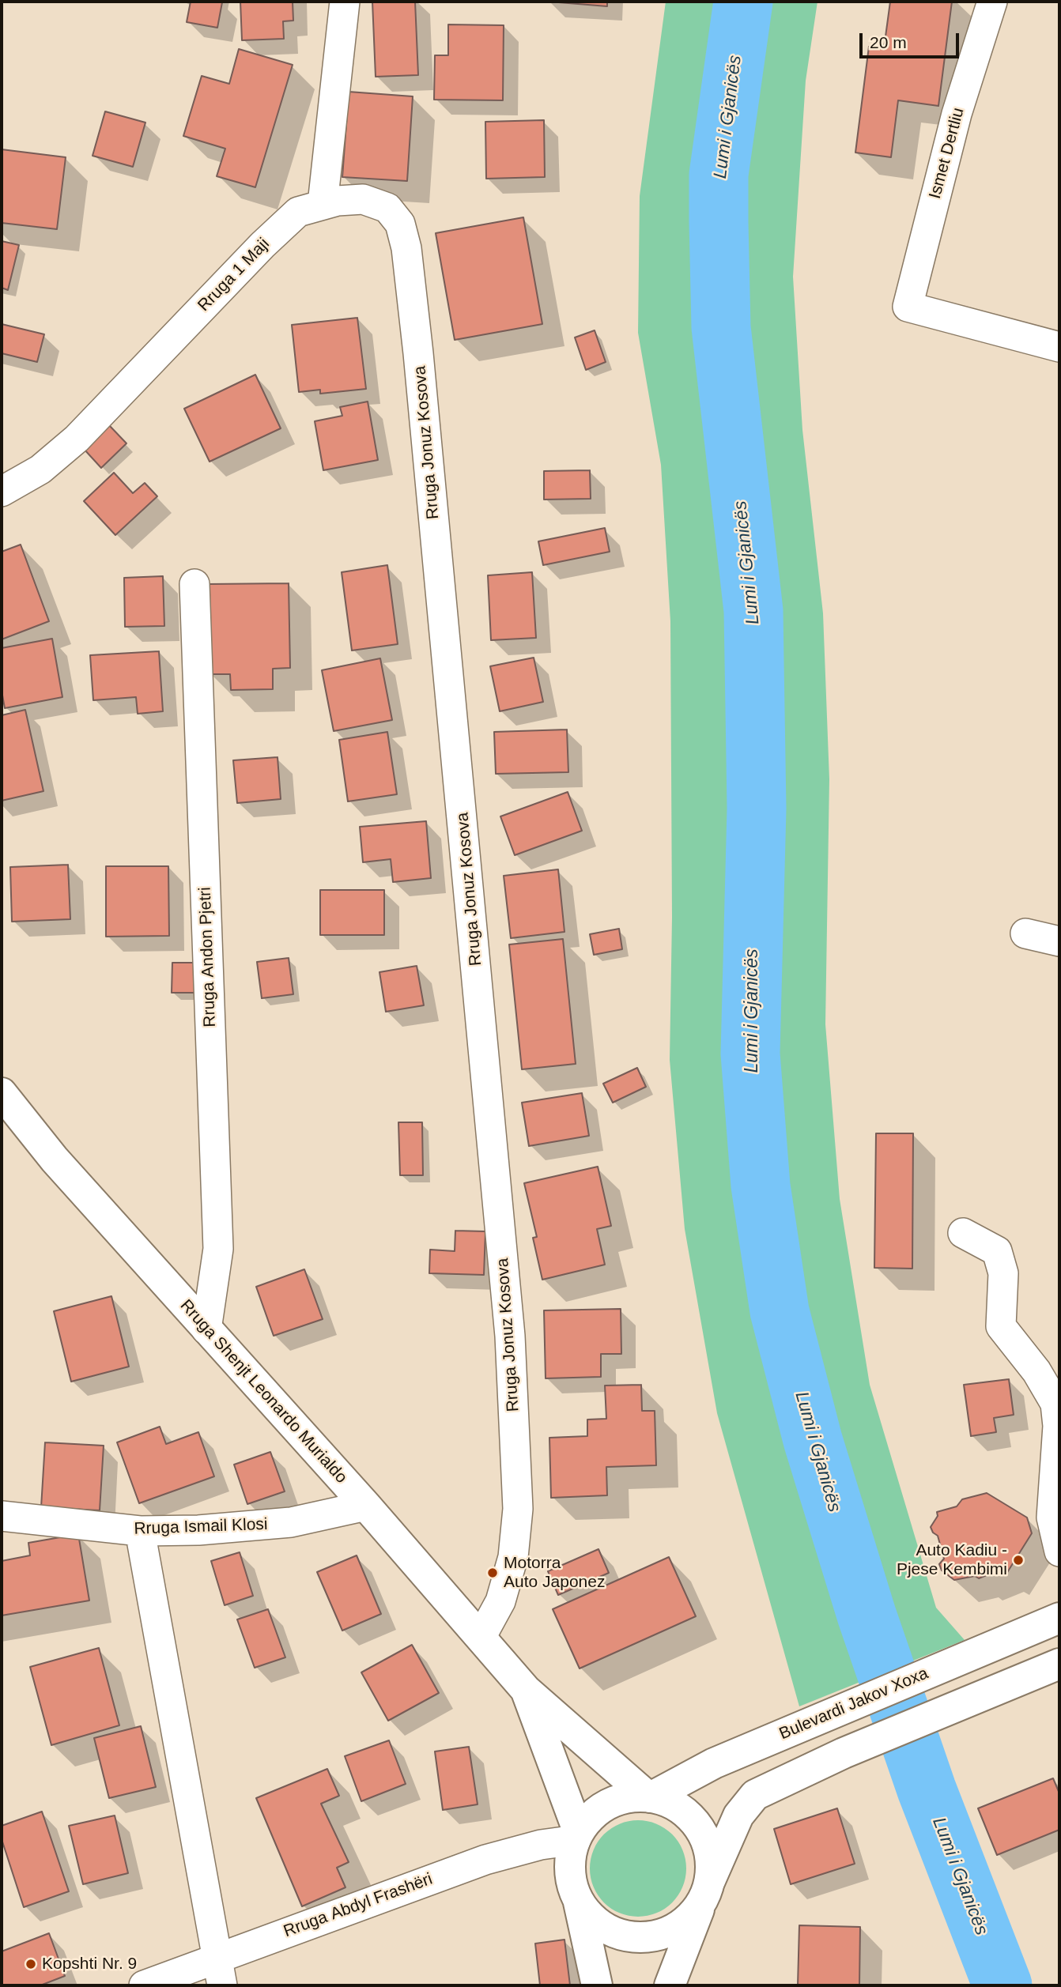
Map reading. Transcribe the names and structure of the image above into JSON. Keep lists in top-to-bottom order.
{
  "streets": {
    "main road": ["Rruga Shenjt Leonardo Murialdo", "Bulevardi Jakov Xoxa"],
    "street": [
      "Ismet Dertliu",
      "Rruga 1 Maji",
      "Rruga Jonuz Kosova",
      "Rruga Andon Pjetri",
      "Rruga Ismail Klosi",
      "Rruga Abdyl Frashëri"
    ]
  },
  "crossings": [
    ["Rruga 1 Maji", "Rruga Jonuz Kosova"],
    ["Rruga Jonuz Kosova", "Rruga Shenjt Leonardo Murialdo"],
    ["Rruga Andon Pjetri", "Rruga Shenjt Leonardo Murialdo"],
    ["Rruga Shenjt Leonardo Murialdo", "Rruga Ismail Klosi"],
    ["Rruga Shenjt Leonardo Murialdo", "Bulevardi Jakov Xoxa"],
    ["Rruga Shenjt Leonardo Murialdo", "Rruga Abdyl Frashëri"],
    ["Bulevardi Jakov Xoxa", "Rruga Abdyl Frashëri"]
  ],
  "water": ["Lumi i Gjanicës"],
  "places": ["Auto Kadiu - Pjese Kembimi", "Motorra Auto Japonez", "Kopshti Nr. 9"],
  "scale_bar": "20 m"
}
